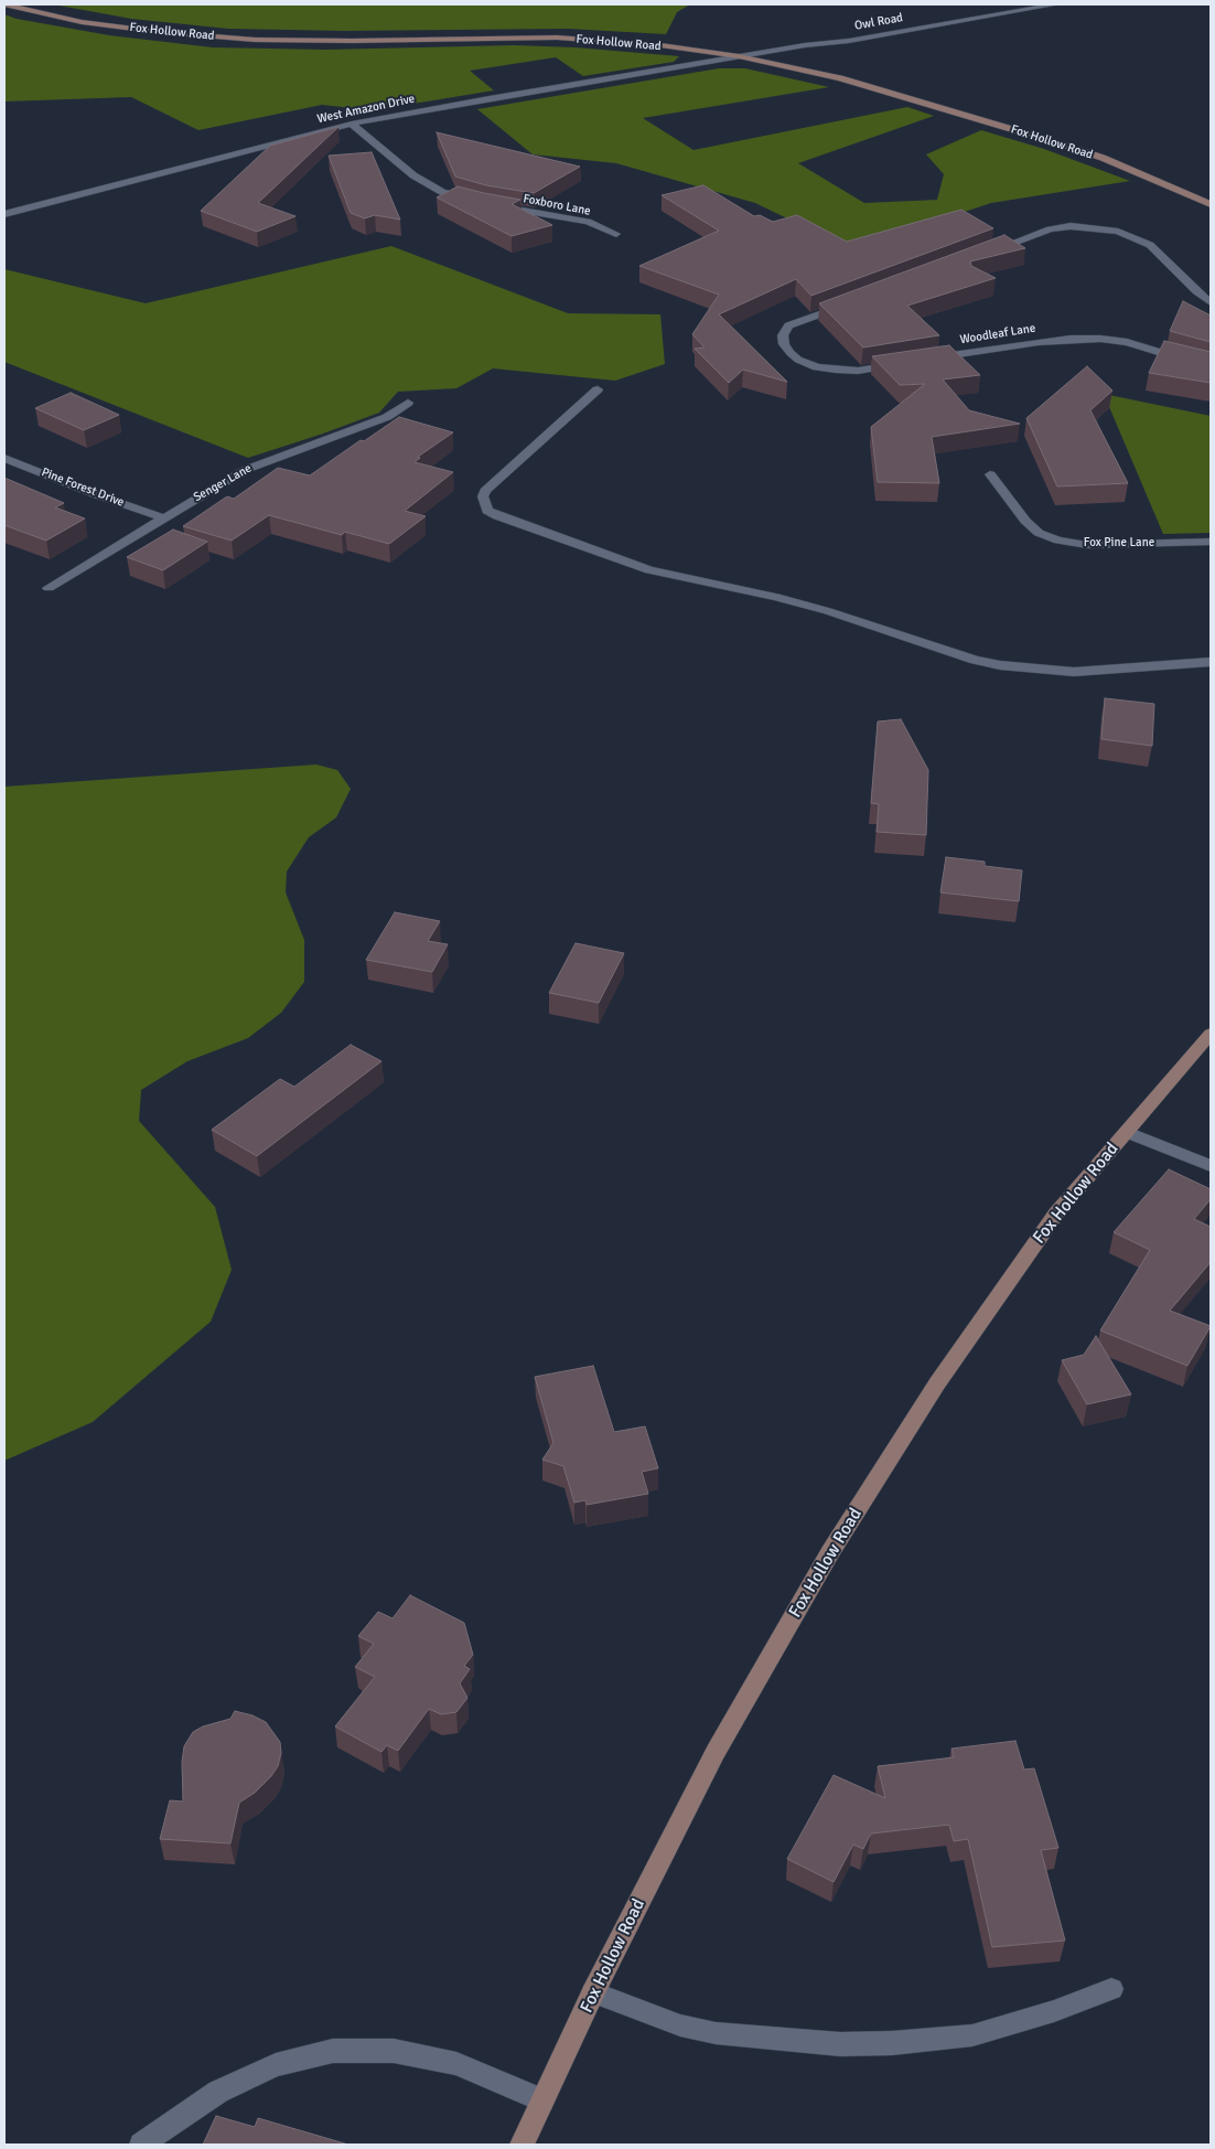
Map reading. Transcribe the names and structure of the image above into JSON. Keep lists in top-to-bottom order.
{
  "streets": {
    "main road": ["Fox Hollow Road"],
    "street": [
      "Owl Road",
      "West Amazon Drive",
      "Foxboro Lane",
      "Woodleaf Lane",
      "Senger Lane",
      "Pine Forest Drive",
      "Fox Pine Lane"
    ]
  },
  "crossings": [
    ["Owl Road", "Fox Hollow Road"],
    ["Owl Road", "West Amazon Drive"],
    ["Fox Hollow Road", "West Amazon Drive"],
    ["Senger Lane", "Pine Forest Drive"]
  ]
}
